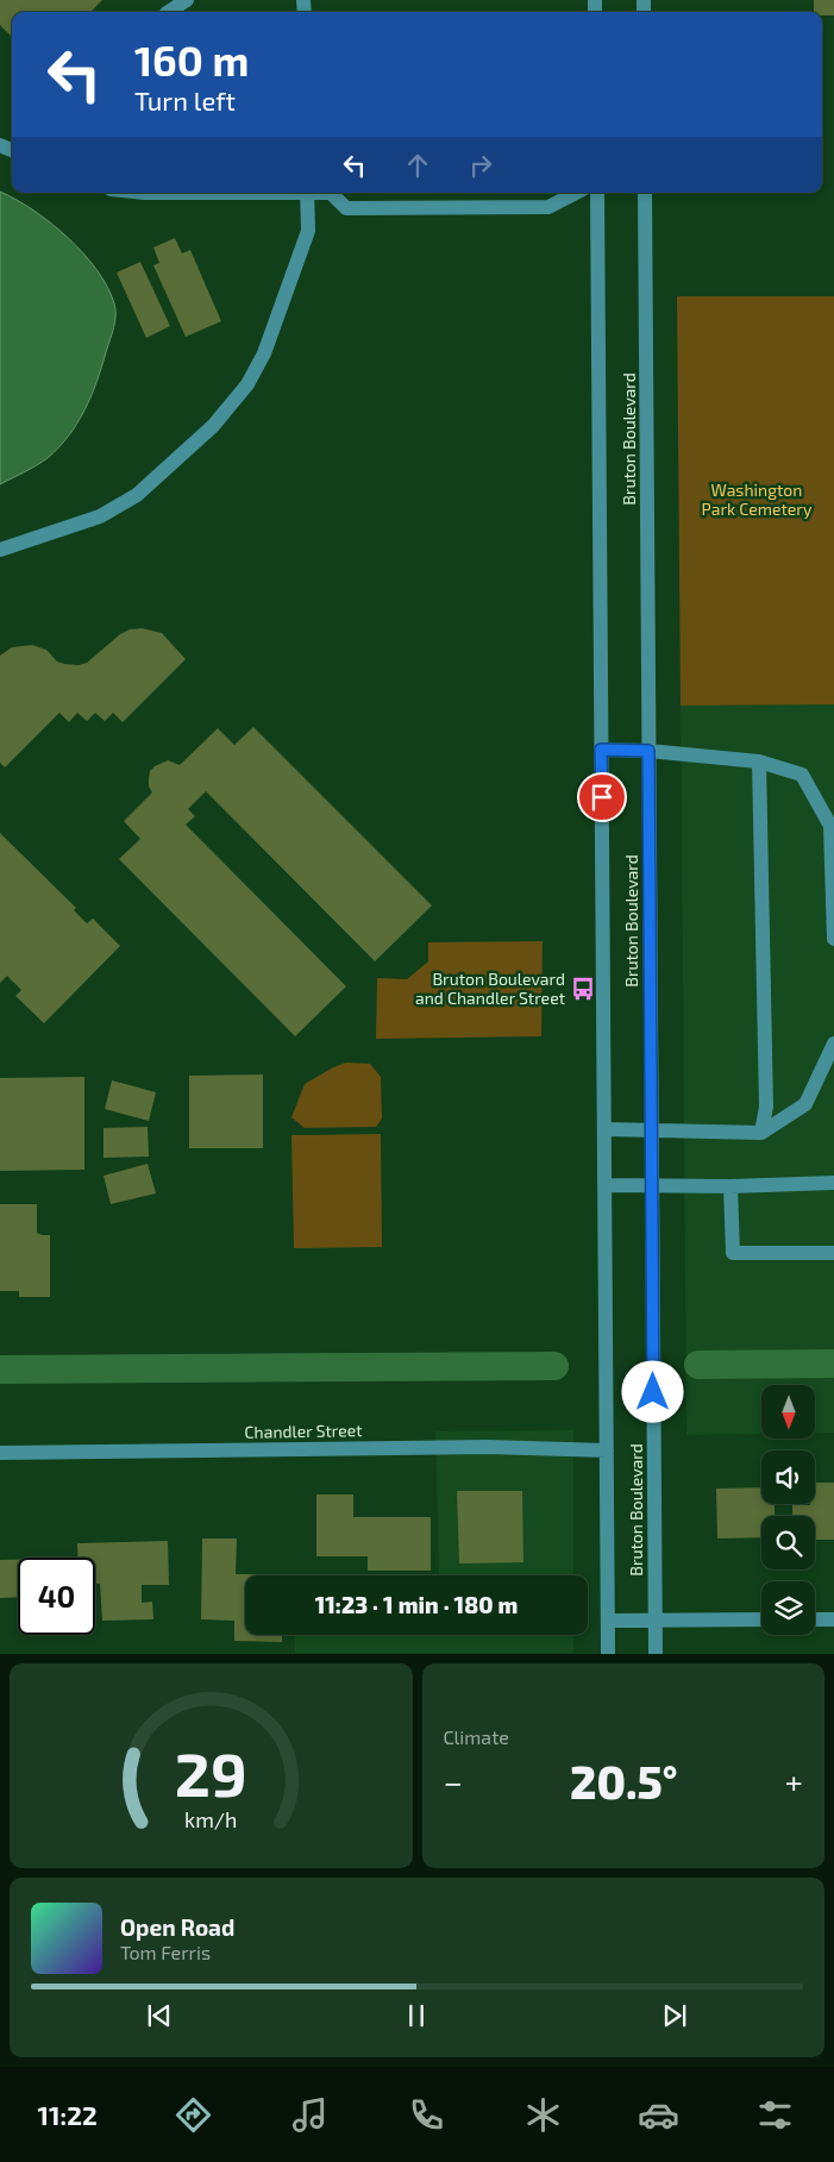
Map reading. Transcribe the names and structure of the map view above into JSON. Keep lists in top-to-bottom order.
{
  "streets": {
    "street": ["Bruton Boulevard", "Chandler Street"]
  },
  "crossings": [
    ["Bruton Boulevard", "Chandler Street"]
  ],
  "parks": ["Washington Park Cemetery"],
  "places": {
    "bus stop": ["Bruton Boulevard and Chandler Street"]
  },
  "north": "bottom",
  "page": {
    "turn": ["160 m", "Turn left"],
    "limit": "40",
    "trip": "11:23 · 1 min · 180 m",
    "tile": "Climate",
    "heat": ["−", "20.5°", "+"],
    "song": ["Open Road", "Tom Ferris"],
    "tabs": "11:22",
    "gauge": ["29", "km/h"]
  }
}
